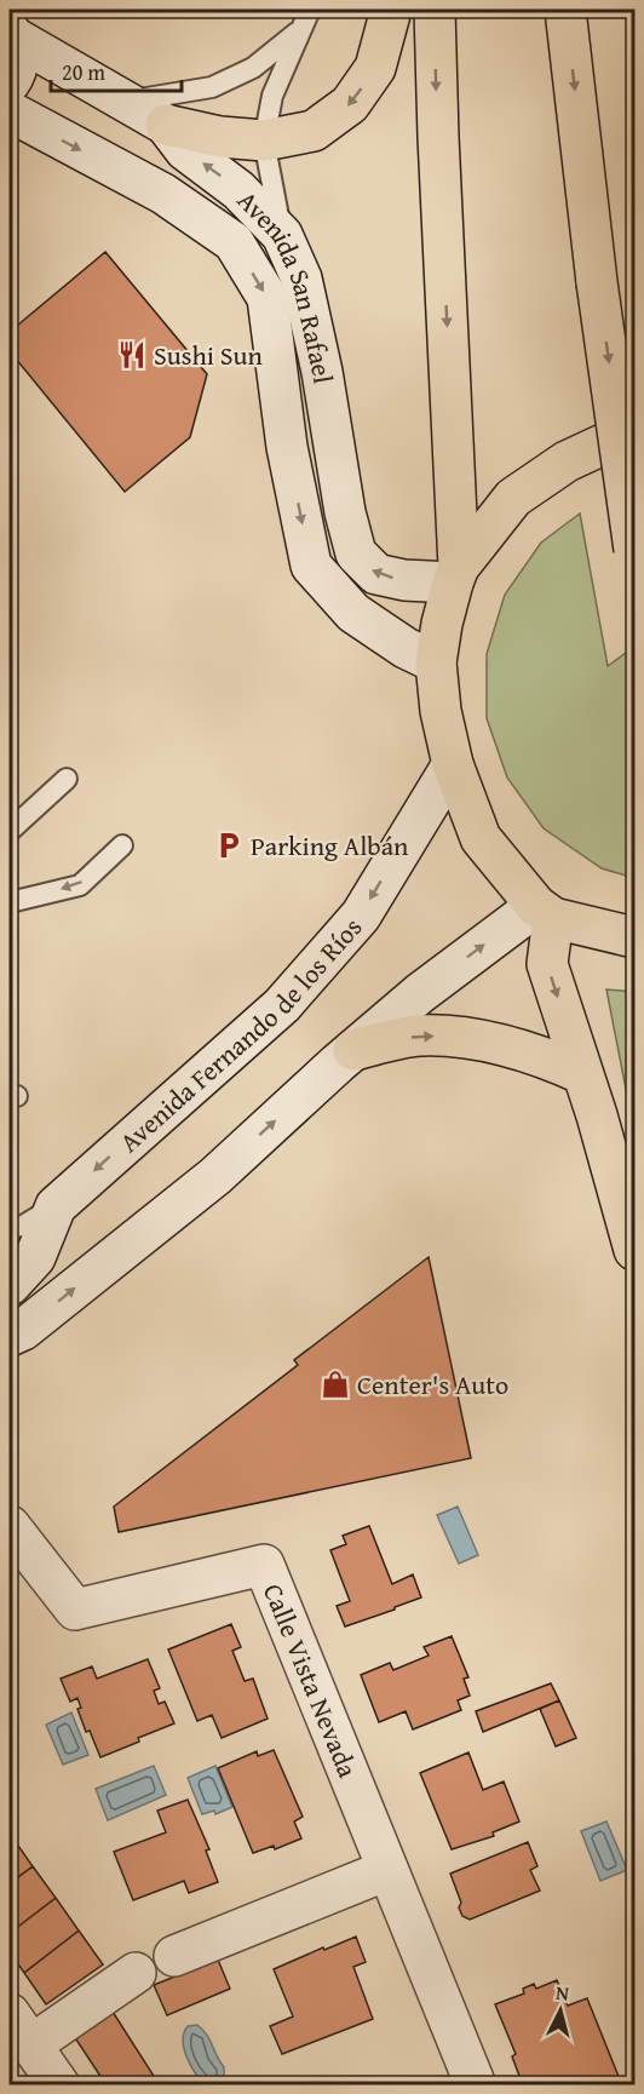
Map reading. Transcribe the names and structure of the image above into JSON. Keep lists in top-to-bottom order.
{
  "streets": {
    "main road": ["Avenida San Rafael", "Avenida Fernando de los Ríos", "Calle Vista Nevada"]
  },
  "places": {
    "restaurant": ["Sushi Sun"],
    "parking": ["Parking Albán"],
    "shop": ["Center's Auto"]
  },
  "scale_bar": "20 m",
  "north": "top"
}
